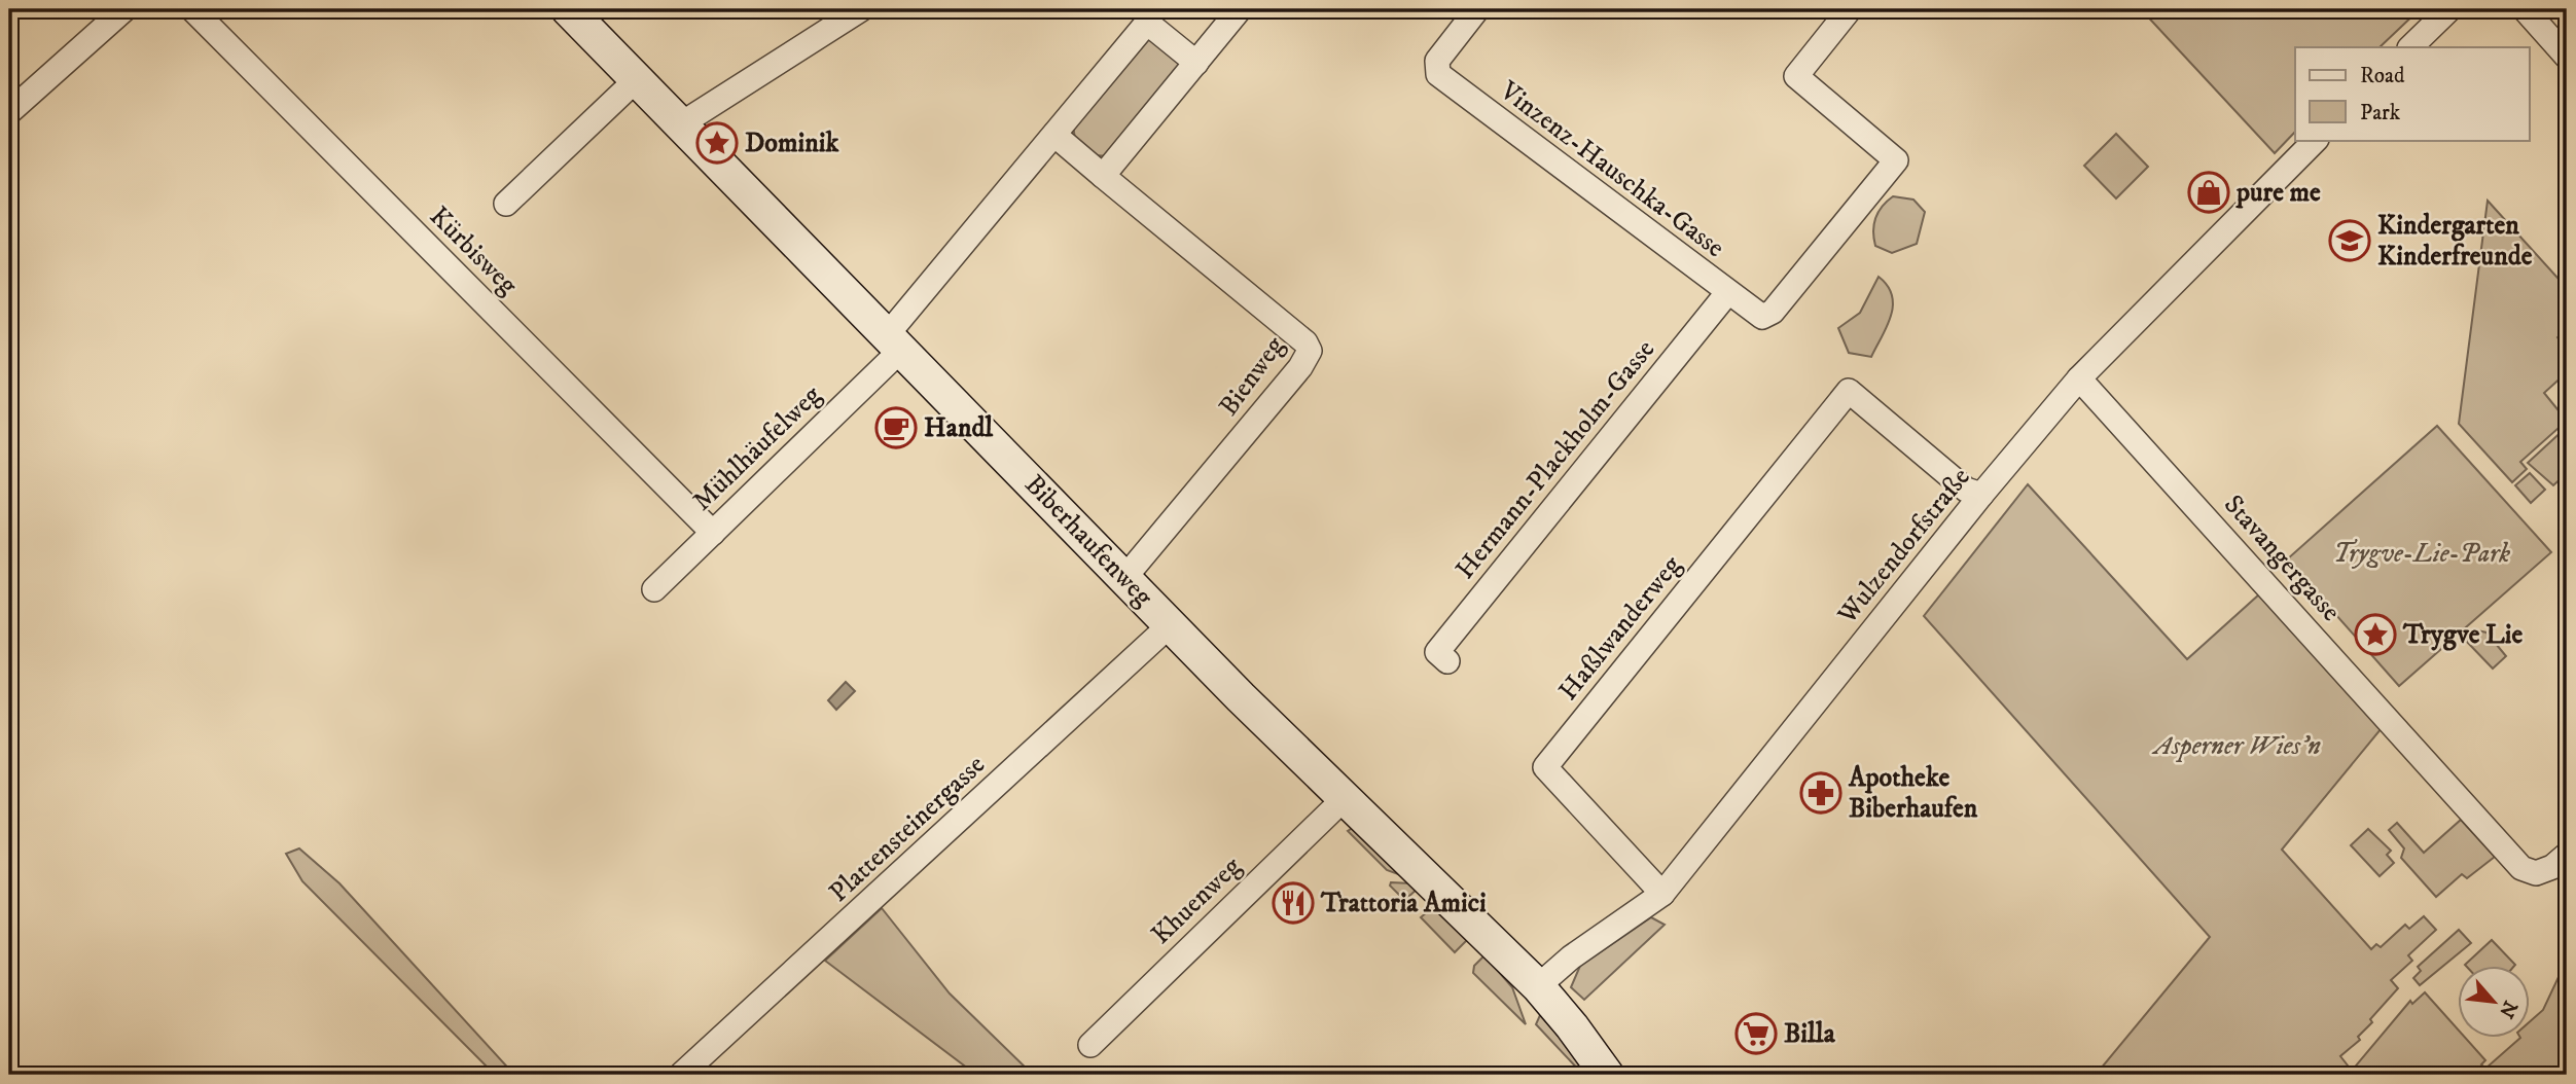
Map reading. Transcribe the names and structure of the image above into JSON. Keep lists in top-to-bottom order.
{
  "streets": {
    "main road": ["Biberhaufenweg"],
    "street": [
      "Vinzenz-Hauschka-Gasse",
      "Kürbisweg",
      "Bienweg",
      "Mühlhäufelweg",
      "Hermann-Plackholm-Gasse",
      "Wulzendorfstraße",
      "Stavangergasse",
      "Haßlwanderweg",
      "Plattensteinergasse",
      "Khuenweg"
    ]
  },
  "crossings": [
    ["Vinzenz-Hauschka-Gasse", "Hermann-Plackholm-Gasse"],
    ["Kürbisweg", "Mühlhäufelweg"],
    ["Bienweg", "Biberhaufenweg"],
    ["Mühlhäufelweg", "Biberhaufenweg"],
    ["Biberhaufenweg", "Wulzendorfstraße"],
    ["Biberhaufenweg", "Plattensteinergasse"],
    ["Biberhaufenweg", "Khuenweg"],
    ["Wulzendorfstraße", "Stavangergasse"],
    ["Wulzendorfstraße", "Haßlwanderweg"]
  ],
  "parks": ["Trygve-Lie-Park", "Asperner Wies'n"],
  "places": {
    "place": ["Dominik", "Trygve Lie"],
    "shop": ["pure me"],
    "school or university": ["Kindergarten Kinderfreunde"],
    "cafe": ["Handl"],
    "pharmacy": ["Apotheke Biberhaufen"],
    "restaurant": ["Trattoria Amici"],
    "supermarket": ["Billa"]
  },
  "legend": ["Road", "Park"],
  "north": "bottom right"
}
